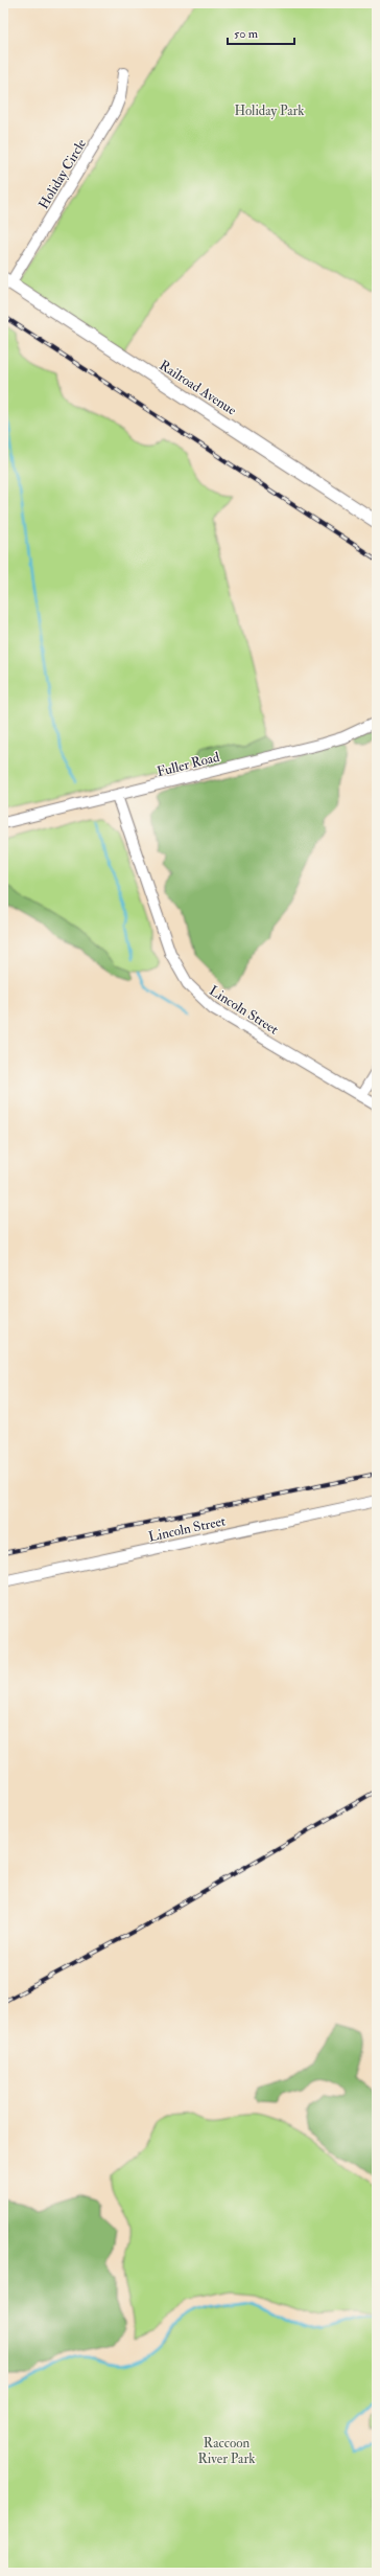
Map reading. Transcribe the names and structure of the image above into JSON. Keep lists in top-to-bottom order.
{
  "streets": {
    "main road": ["Railroad Avenue"],
    "street": ["Holiday Circle", "Fuller Road", "Lincoln Street"]
  },
  "crossings": [
    ["Holiday Circle", "Railroad Avenue"],
    ["Fuller Road", "Lincoln Street"]
  ],
  "parks": ["Holiday Park", "Raccoon River Park"],
  "scale_bar": "50 m"
}
